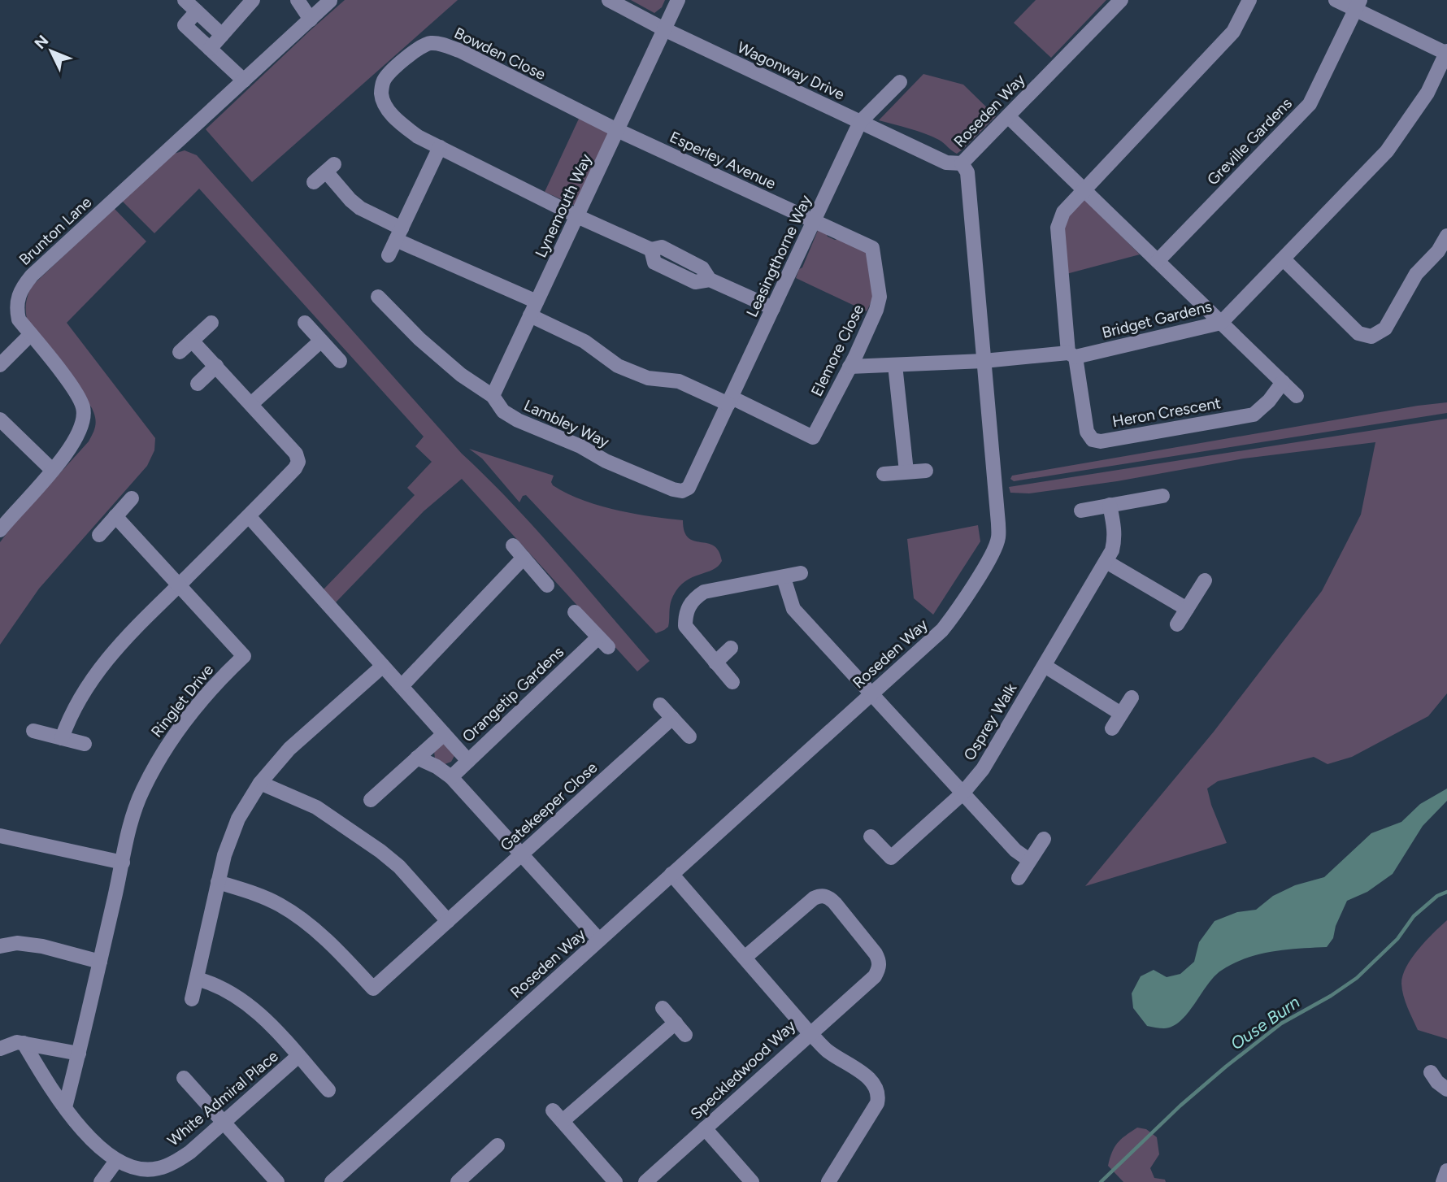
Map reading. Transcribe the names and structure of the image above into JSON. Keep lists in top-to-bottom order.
{
  "streets": {
    "street": [
      "Bowden Close",
      "Wagonway Drive",
      "Roseden Way",
      "Greville Gardens",
      "Esperley Avenue",
      "Lynemouth Way",
      "Brunton Lane",
      "Leasingthorne Way",
      "Bridget Gardens",
      "Elemore Close",
      "Heron Crescent",
      "Lambley Way",
      "Orangetip Gardens",
      "Ringlet Drive",
      "Osprey Walk",
      "Gatekeeper Close",
      "Speckledwood Way",
      "White Admiral Place"
    ]
  },
  "crossings": [
    ["Bowden Close", "Esperley Avenue"],
    ["Bowden Close", "Lynemouth Way"],
    ["Bowden Close", "Leasingthorne Way"],
    ["Wagonway Drive", "Roseden Way"],
    ["Wagonway Drive", "Lynemouth Way"],
    ["Wagonway Drive", "Leasingthorne Way"],
    ["Roseden Way", "Bridget Gardens"],
    ["Roseden Way", "Speckledwood Way"],
    ["Esperley Avenue", "Lynemouth Way"],
    ["Esperley Avenue", "Leasingthorne Way"],
    ["Esperley Avenue", "Elemore Close"],
    ["Lynemouth Way", "Lambley Way"],
    ["Leasingthorne Way", "Elemore Close"],
    ["Leasingthorne Way", "Lambley Way"],
    ["Bridget Gardens", "Elemore Close"],
    ["Bridget Gardens", "Heron Crescent"],
    ["Elemore Close", "Lambley Way"],
    ["Ringlet Drive", "White Admiral Place"]
  ],
  "water": ["Ouse Burn"],
  "north": "top left"
}
